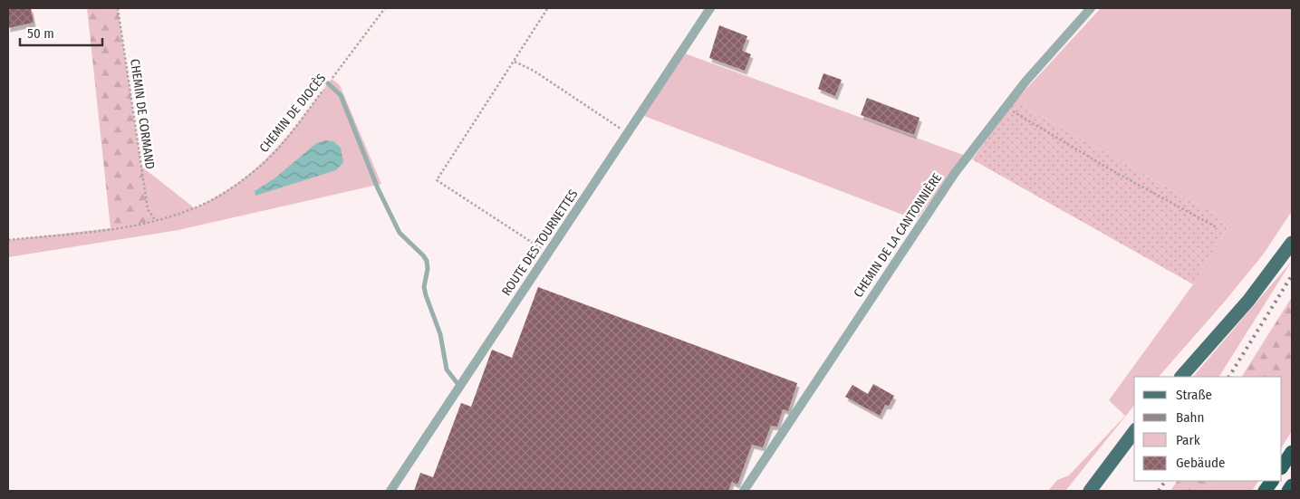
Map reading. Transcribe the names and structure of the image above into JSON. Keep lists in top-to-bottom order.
{
  "streets": {
    "street": ["CHEMIN DE LA CANTONNIÈRE", "ROUTE DES TOURNETTES"],
    "path": ["CHEMIN DE DIOCÈS", "CHEMIN DE CORMAND"]
  },
  "crossings": [
    ["CHEMIN DE DIOCÈS", "CHEMIN DE CORMAND"]
  ],
  "legend": [
    "Straße",
    "Bahn",
    "Park",
    "Gebäude"
  ],
  "scale_bar": "50 m"
}
